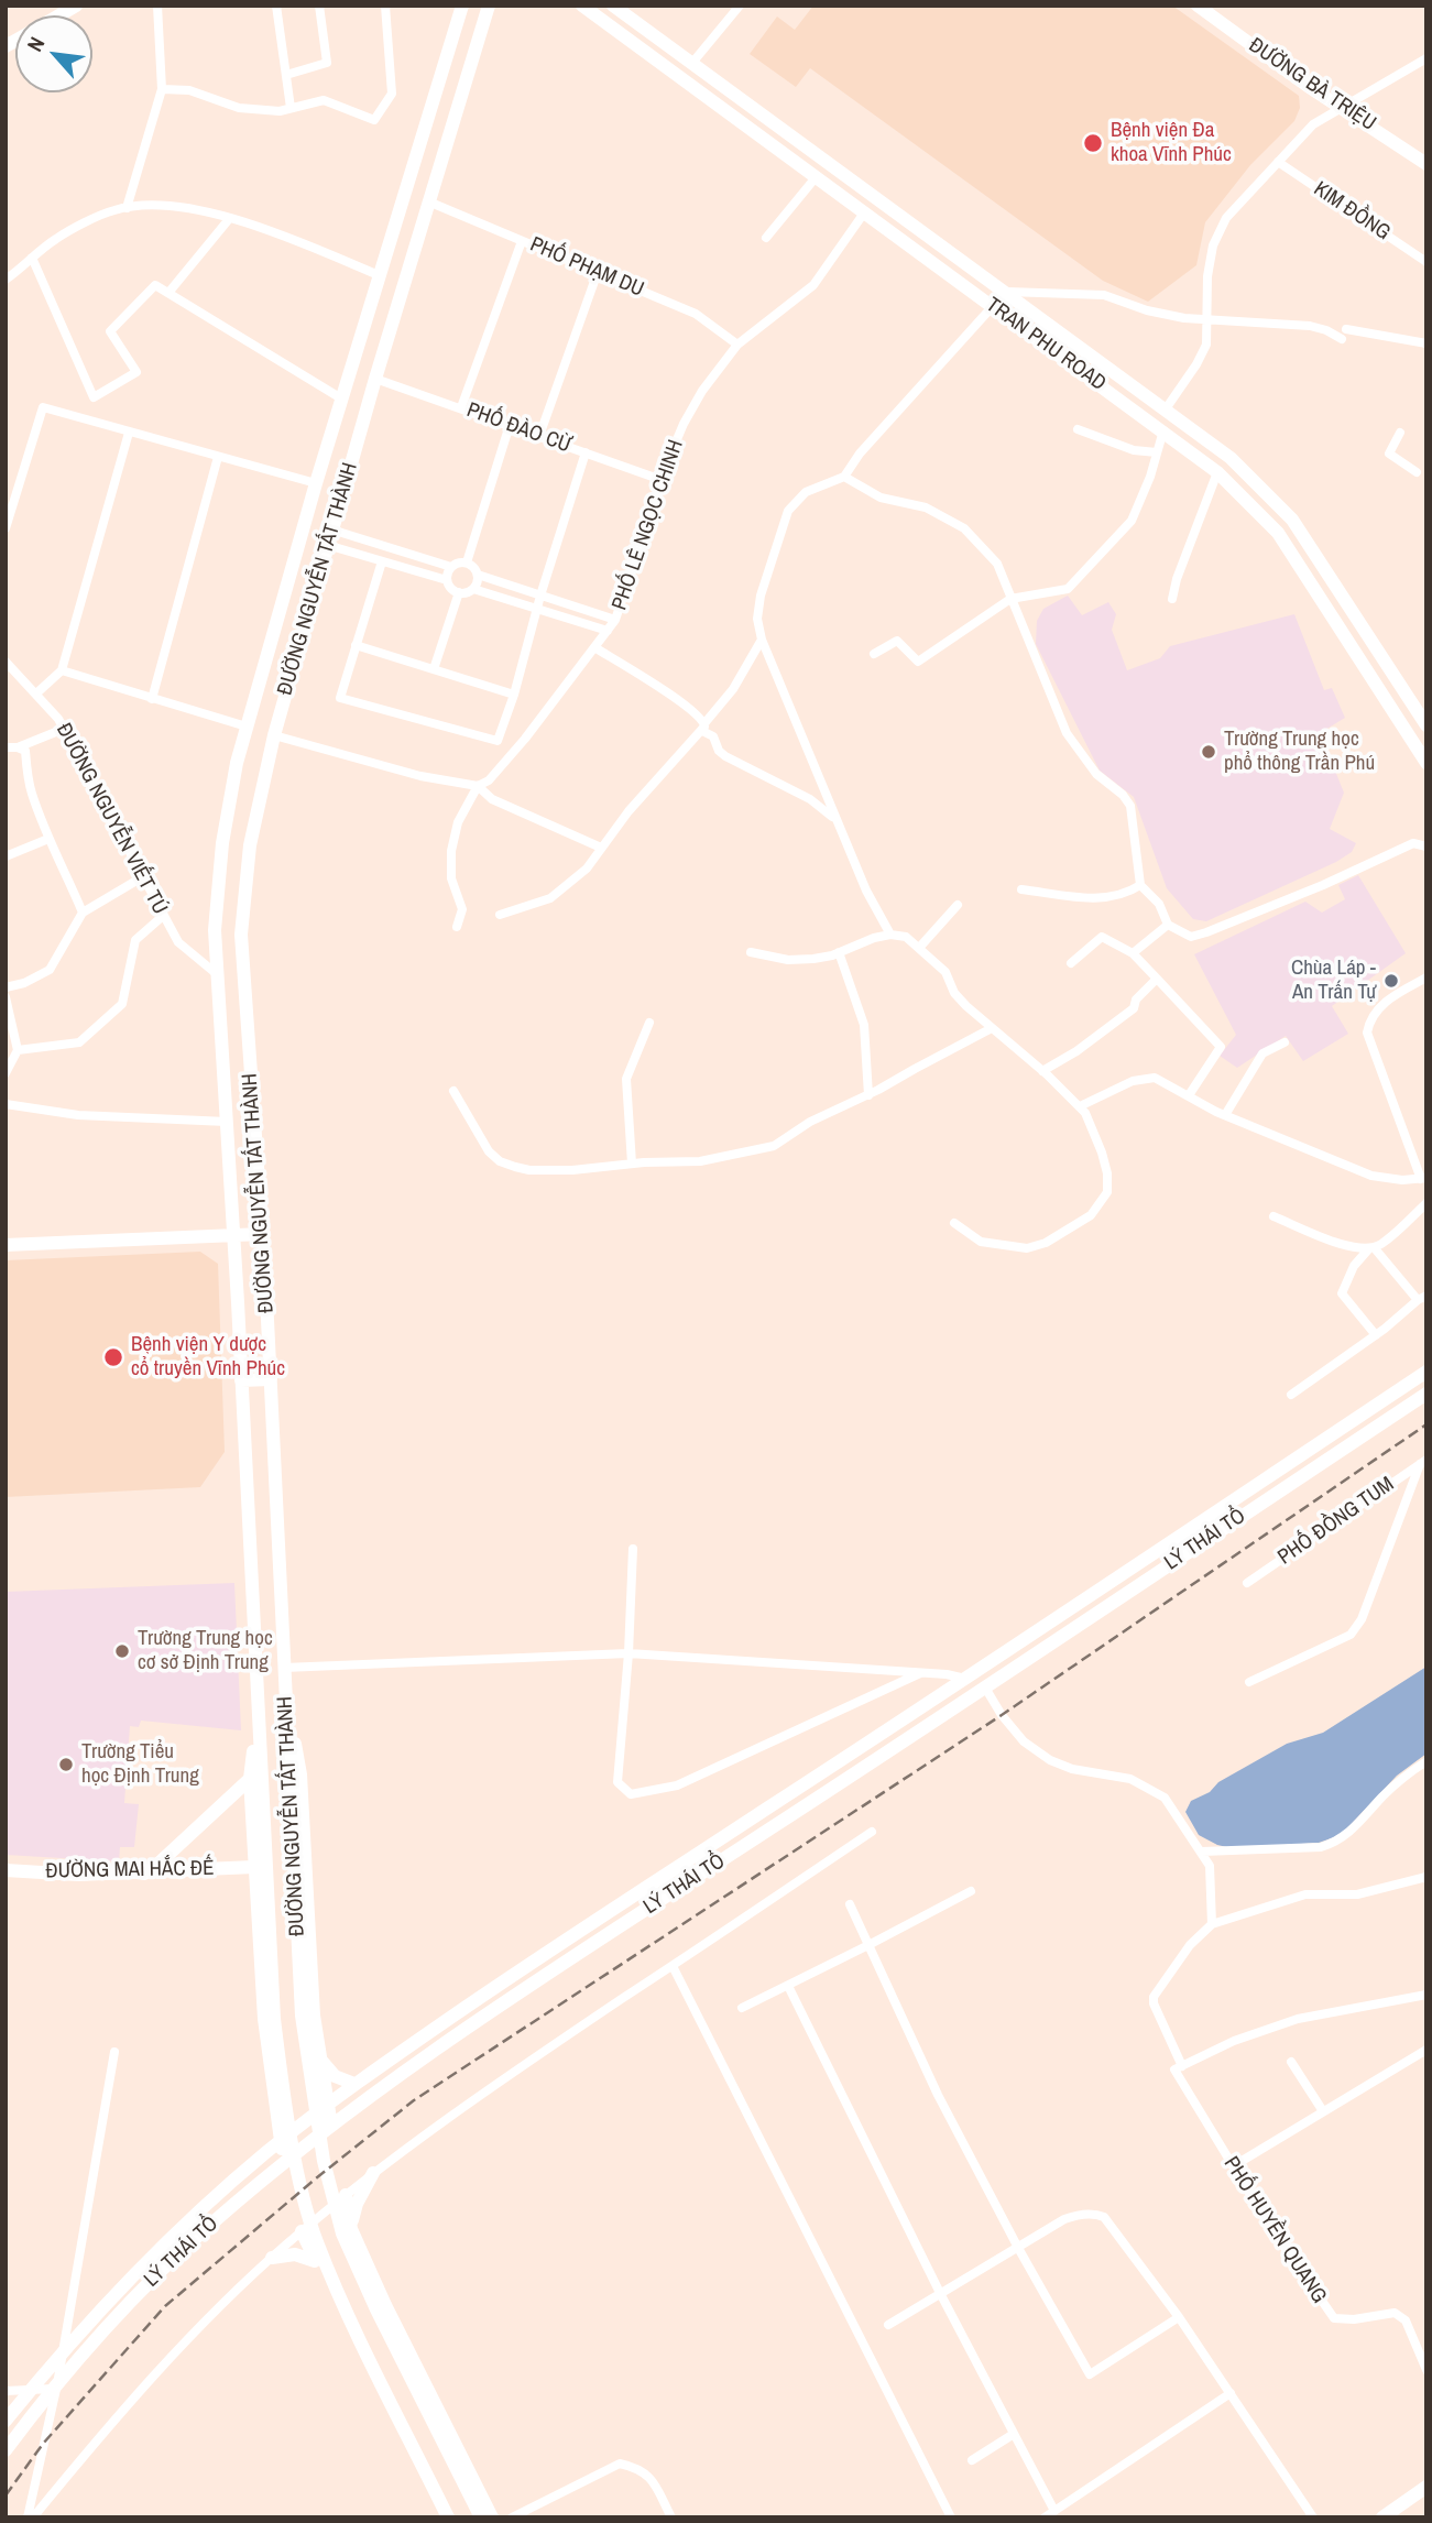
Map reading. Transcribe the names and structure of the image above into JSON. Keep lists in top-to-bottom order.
{
  "streets": {
    "main road": [
      "ĐƯỜNG BÀ TRIỆU",
      "TRAN PHU ROAD",
      "ĐƯỜNG NGUYỄN TẤT THÀNH",
      "LÝ THÁI TỔ",
      "ĐƯỜNG MAI HẮC ĐẾ"
    ],
    "street": [
      "KIM ĐỒNG",
      "PHỐ PHẠM DU",
      "PHỐ ĐÀO CỪ",
      "PHỐ LÊ NGỌC CHINH",
      "ĐƯỜNG NGUYỄN VIẾT TÚ",
      "PHỐ ĐỒNG TUM",
      "PHỐ HUYỀN QUANG"
    ]
  },
  "crossings": [
    ["PHỐ PHẠM DU", "PHỐ LÊ NGỌC CHINH"],
    ["PHỐ PHẠM DU", "ĐƯỜNG NGUYỄN TẤT THÀNH"],
    ["TRAN PHU ROAD", "PHỐ LÊ NGỌC CHINH"],
    ["PHỐ ĐÀO CỪ", "PHỐ LÊ NGỌC CHINH"],
    ["PHỐ ĐÀO CỪ", "ĐƯỜNG NGUYỄN TẤT THÀNH"],
    ["ĐƯỜNG NGUYỄN TẤT THÀNH", "ĐƯỜNG NGUYỄN VIẾT TÚ"]
  ],
  "places": [
    "Bệnh viện Đa khoa Vĩnh Phúc",
    "Trường Trung học phổ thông Trần Phú",
    "Chùa Láp - An Trấn Tự",
    "Bệnh viện Y dược cổ truyền Vĩnh Phúc",
    "Trường Trung học cơ sở Định Trung",
    "Trường Tiểu học Định Trung"
  ],
  "north": "top left"
}
